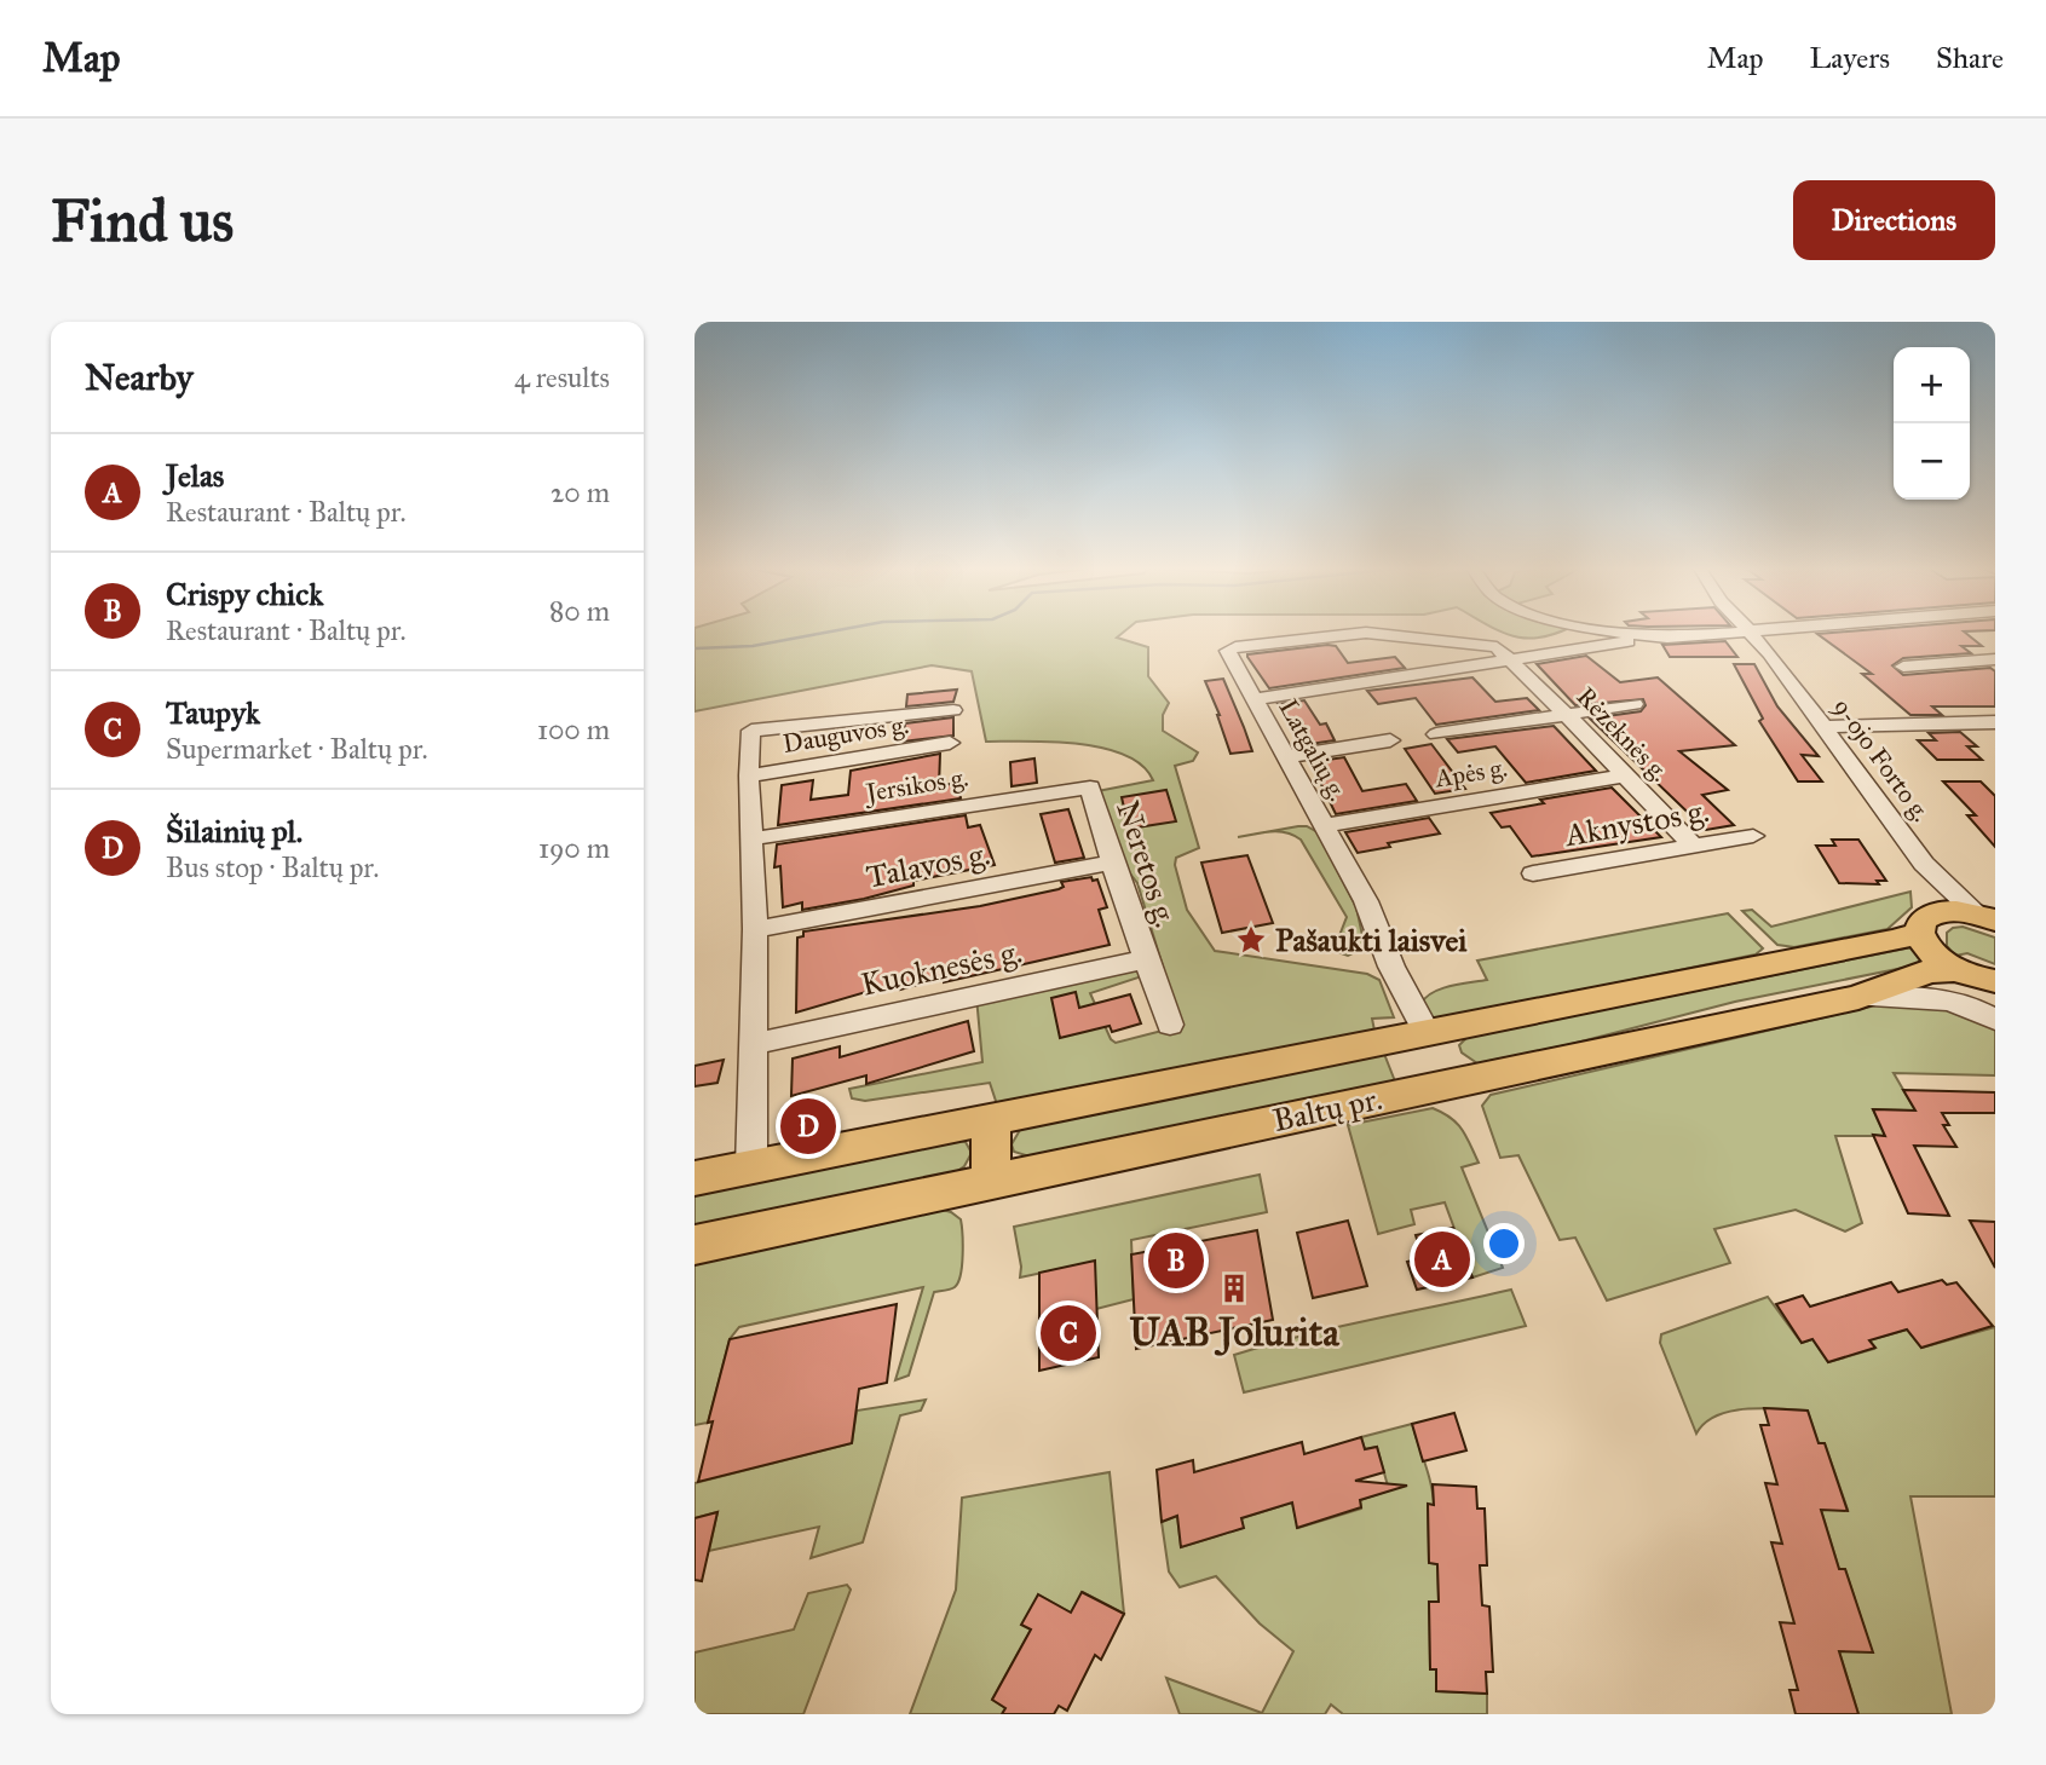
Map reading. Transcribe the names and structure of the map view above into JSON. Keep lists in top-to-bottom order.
{
  "streets": {
    "main road": ["Baltų pr."],
    "street": [
      "Dauguvos g.",
      "Rėzeknės g.",
      "Latgalių g.",
      "9-ojo Forto g.",
      "Apės g.",
      "Jersikos g.",
      "Aknystos g.",
      "Neretos g.",
      "Talavos g.",
      "Kuoknesės g."
    ]
  },
  "crossings": [
    ["Rėzeknės g.", "Latgalių g."],
    ["Rėzeknės g.", "Apės g."],
    ["Rėzeknės g.", "Aknystos g."],
    ["Latgalių g.", "Apės g."],
    ["Latgalių g.", "Baltų pr."],
    ["9-ojo Forto g.", "Baltų pr."],
    ["Jersikos g.", "Neretos g."],
    ["Neretos g.", "Talavos g."],
    ["Neretos g.", "Kuoknesės g."]
  ],
  "places": {
    "place": ["Pašaukti laisvei"],
    "building": ["UAB Jolurita"]
  },
  "page": {
    "header": "Map",
    "nav": ["Map", "Layers", "Share"],
    "buttons": "Directions",
    "title": "Find us",
    "heading": ["Nearby", "4 results"],
    "map_buttons": ["+", "−"],
    "list": [
      {
        "mark": "A",
        "name": "Jelas",
        "note": "Restaurant · Baltų pr.",
        "value": "20 m"
      },
      {
        "mark": "B",
        "name": "Crispy chick",
        "note": "Restaurant · Baltų pr.",
        "value": "80 m"
      },
      {
        "mark": "C",
        "name": "Taupyk",
        "note": "Supermarket · Baltų pr.",
        "value": "100 m"
      },
      {
        "mark": "D",
        "name": "Šilainių pl.",
        "note": "Bus stop · Baltų pr.",
        "value": "190 m"
      }
    ],
    "pins": [
      "D",
      "A",
      "B",
      "C"
    ]
  }
}
